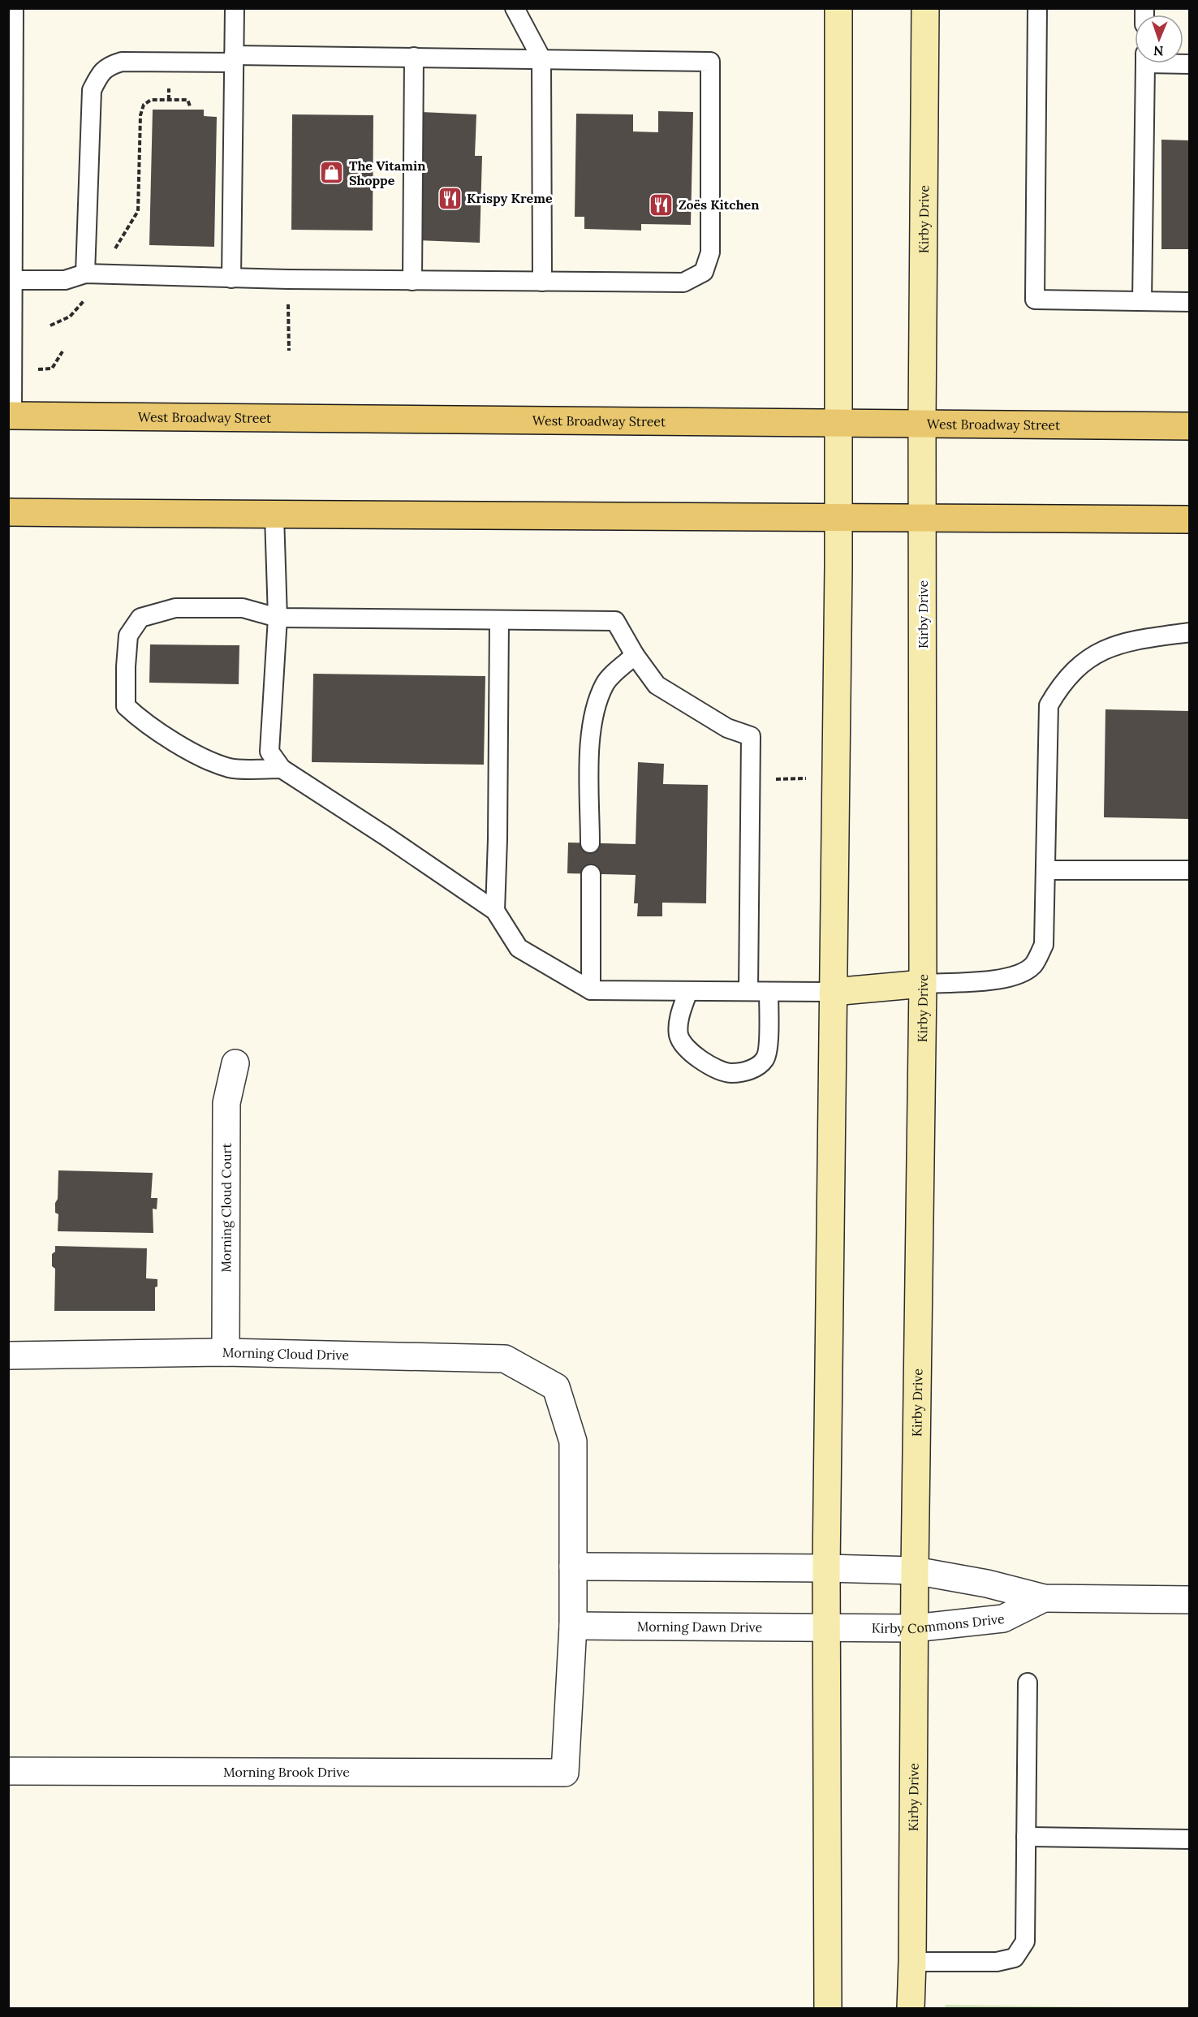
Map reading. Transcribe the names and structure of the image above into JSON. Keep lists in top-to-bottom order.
{
  "streets": {
    "main road": ["Kirby Drive", "West Broadway Street"],
    "street": [
      "Morning Cloud Court",
      "Morning Cloud Drive",
      "Kirby Commons Drive",
      "Morning Dawn Drive",
      "Morning Brook Drive"
    ]
  },
  "crossings": [
    ["Kirby Drive", "West Broadway Street"],
    ["Kirby Drive", "Kirby Commons Drive"],
    ["Morning Cloud Court", "Morning Cloud Drive"],
    ["Kirby Commons Drive", "Morning Dawn Drive"],
    ["Morning Dawn Drive", "Morning Brook Drive"]
  ],
  "places": {
    "shop": ["The Vitamin Shoppe"],
    "restaurant": ["Krispy Kreme", "Zoës Kitchen"]
  },
  "north": "bottom"
}
